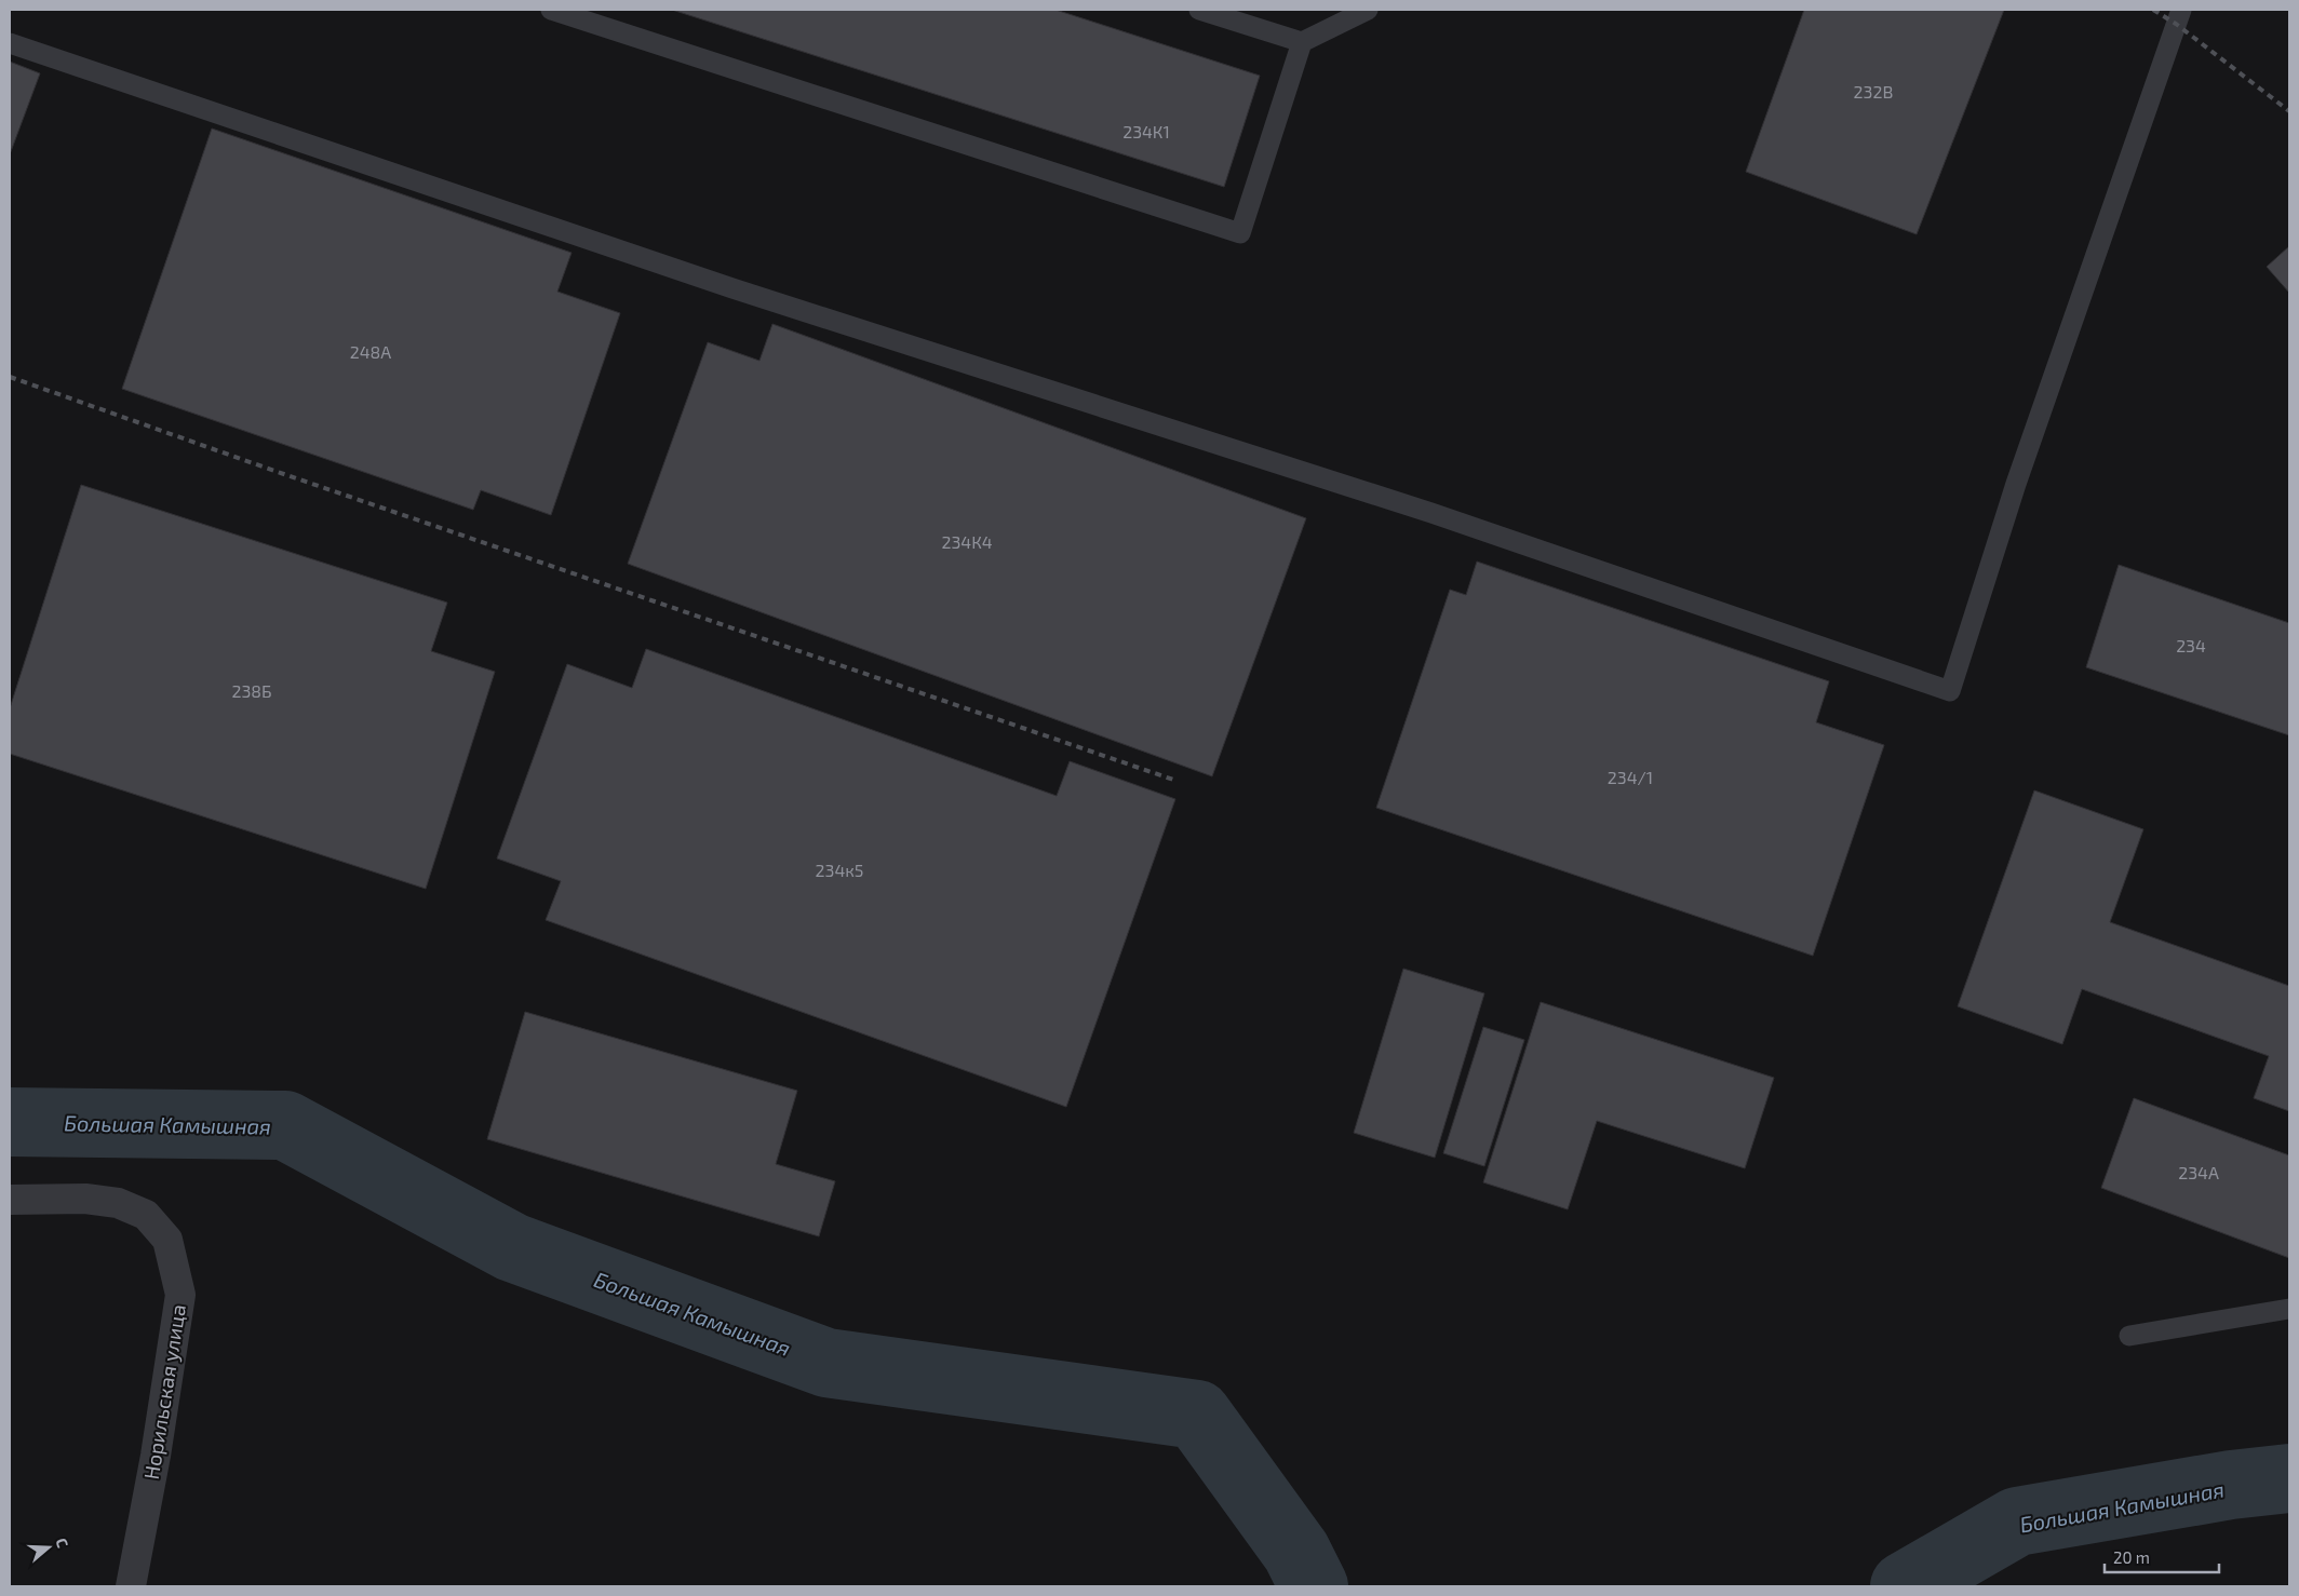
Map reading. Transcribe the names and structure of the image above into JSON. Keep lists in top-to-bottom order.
{
  "streets": {
    "street": ["Норильская улица"]
  },
  "water": ["Большая Камышная"],
  "house_numbers": [
    "232В",
    "234К1",
    "248А",
    "234К4",
    "234",
    "238Б",
    "234/1",
    "234к5",
    "234А"
  ],
  "scale_bar": "20 m",
  "north": "right"
}
